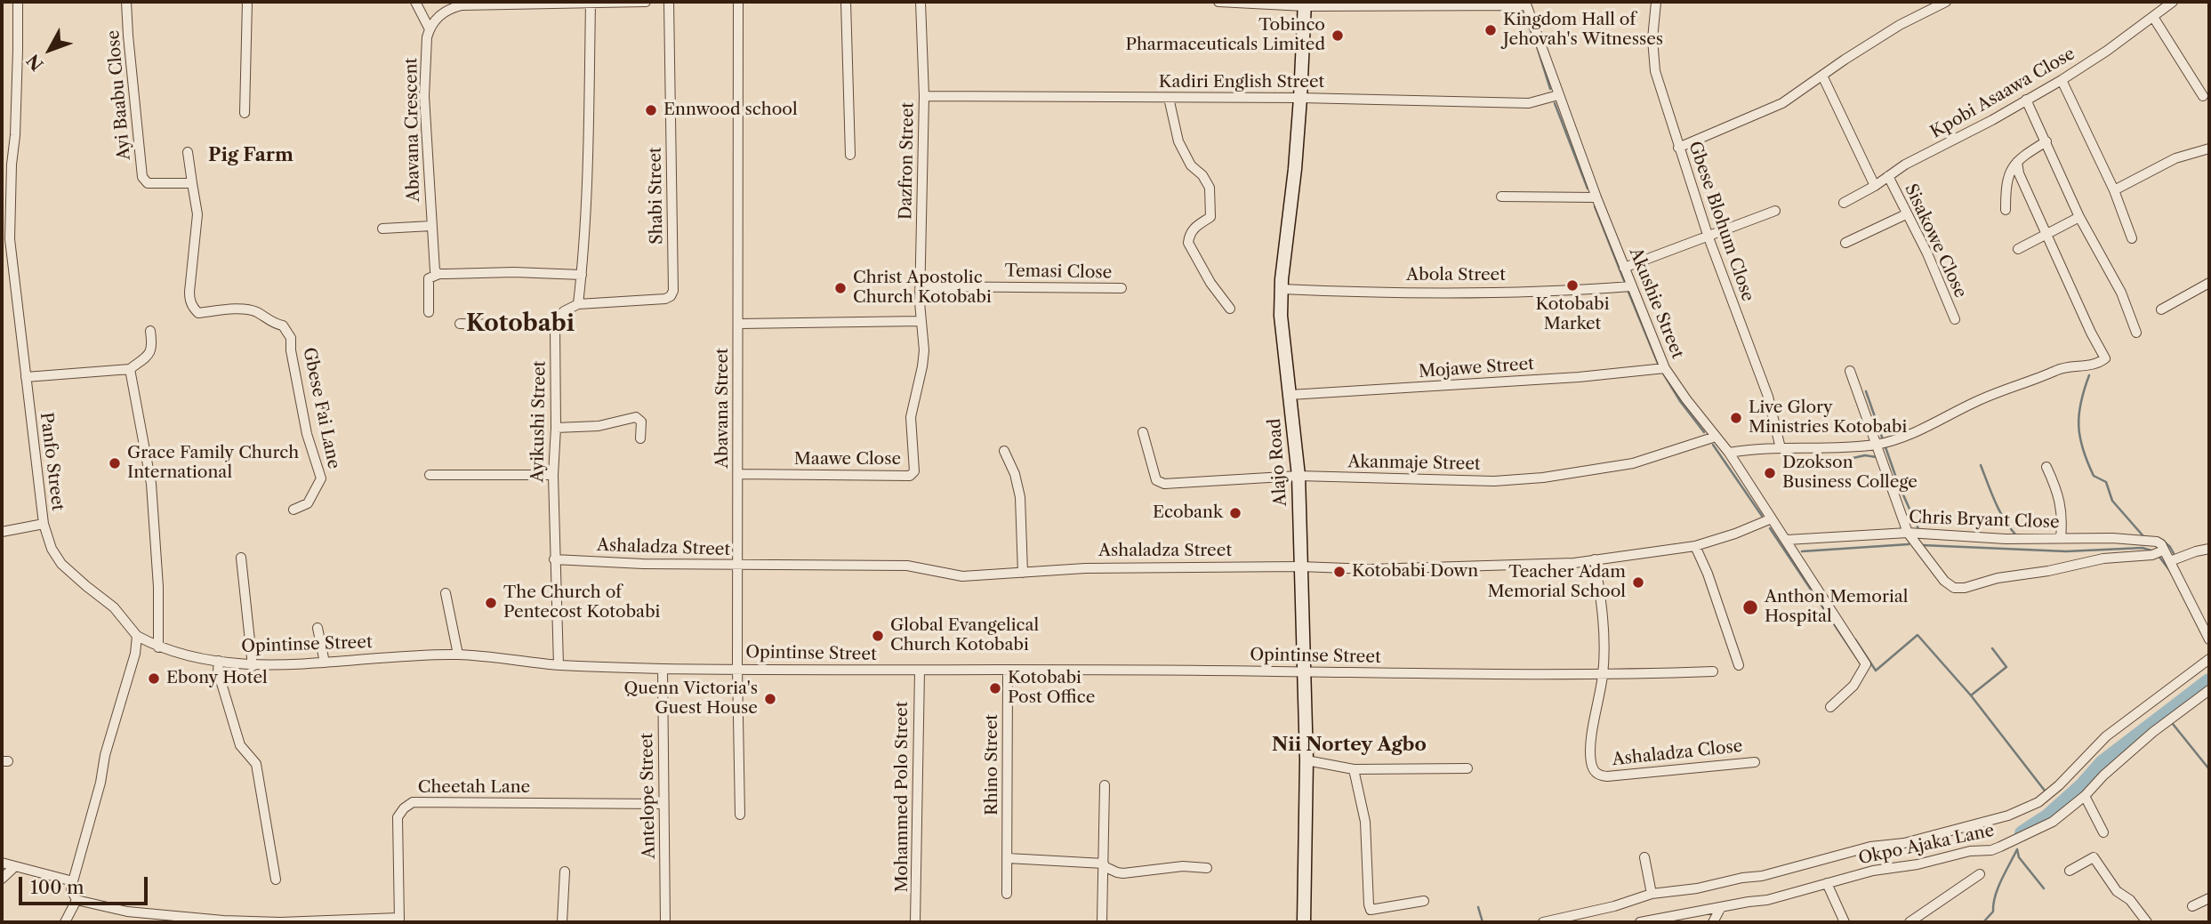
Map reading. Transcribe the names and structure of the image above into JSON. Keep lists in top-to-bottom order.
{
  "streets": {
    "street": [
      "Kadiri English Street",
      "Kpobi Asaawa Close",
      "Ayi Baabu Close",
      "Abavana Crescent",
      "Dazfron Street",
      "Shabi Street",
      "Gbese Blohum Close",
      "Sisakowe Close",
      "Temasi Close",
      "Abola Street",
      "Akushie Street",
      "Mojawe Street",
      "Gbese Fai Lane",
      "Abavana Street",
      "Ayikushi Street",
      "Maawe Close",
      "Panfo Street",
      "Alajo Road",
      "Akanmaje Street",
      "Chris Bryant Close",
      "Ashaladza Street",
      "Opintinse Street",
      "Ashaladza Close",
      "Rhino Street",
      "Cheetah Lane",
      "Antelope Street",
      "Mohammed Polo Street",
      "Okpo Ajaka Lane"
    ]
  },
  "crossings": [
    ["Kadiri English Street", "Dazfron Street"],
    ["Kadiri English Street", "Akushie Street"],
    ["Kadiri English Street", "Alajo Road"],
    ["Kpobi Asaawa Close", "Sisakowe Close"],
    ["Ayi Baabu Close", "Gbese Fai Lane"],
    ["Dazfron Street", "Temasi Close"],
    ["Dazfron Street", "Maawe Close"],
    ["Abola Street", "Akushie Street"],
    ["Abola Street", "Alajo Road"],
    ["Akushie Street", "Mojawe Street"],
    ["Akushie Street", "Akanmaje Street"],
    ["Akushie Street", "Chris Bryant Close"],
    ["Akushie Street", "Ashaladza Street"],
    ["Mojawe Street", "Alajo Road"],
    ["Abavana Street", "Maawe Close"],
    ["Abavana Street", "Ashaladza Street"],
    ["Abavana Street", "Opintinse Street"],
    ["Ayikushi Street", "Ashaladza Street"],
    ["Ayikushi Street", "Opintinse Street"],
    ["Panfo Street", "Opintinse Street"],
    ["Alajo Road", "Akanmaje Street"],
    ["Alajo Road", "Ashaladza Street"],
    ["Alajo Road", "Opintinse Street"],
    ["Ashaladza Street", "Ashaladza Close"],
    ["Opintinse Street", "Ashaladza Close"],
    ["Opintinse Street", "Rhino Street"],
    ["Opintinse Street", "Antelope Street"],
    ["Opintinse Street", "Mohammed Polo Street"],
    ["Cheetah Lane", "Antelope Street"]
  ],
  "districts": ["Pig Farm", "Kotobabi", "Nii Nortey Agbo"],
  "places": [
    "Kingdom Hall of Jehovah's Witnesses",
    "Tobinco Pharmaceuticals Limited",
    "Ennwood school",
    "Kotobabi Market",
    "Christ Apostolic Church Kotobabi",
    "Live Glory Ministries Kotobabi",
    "Grace Family Church International",
    "Dzokson Business College",
    "Ecobank",
    "Kotobabi Down",
    "Teacher Adam Memorial School",
    "The Church of Pentecost Kotobabi",
    "Anthon Memorial Hospital",
    "Global Evangelical Church Kotobabi",
    "Ebony Hotel",
    "Kotobabi Post Office",
    "Quenn Victoria's Guest House"
  ],
  "scale_bar": "100 m",
  "north": "bottom left"
}
